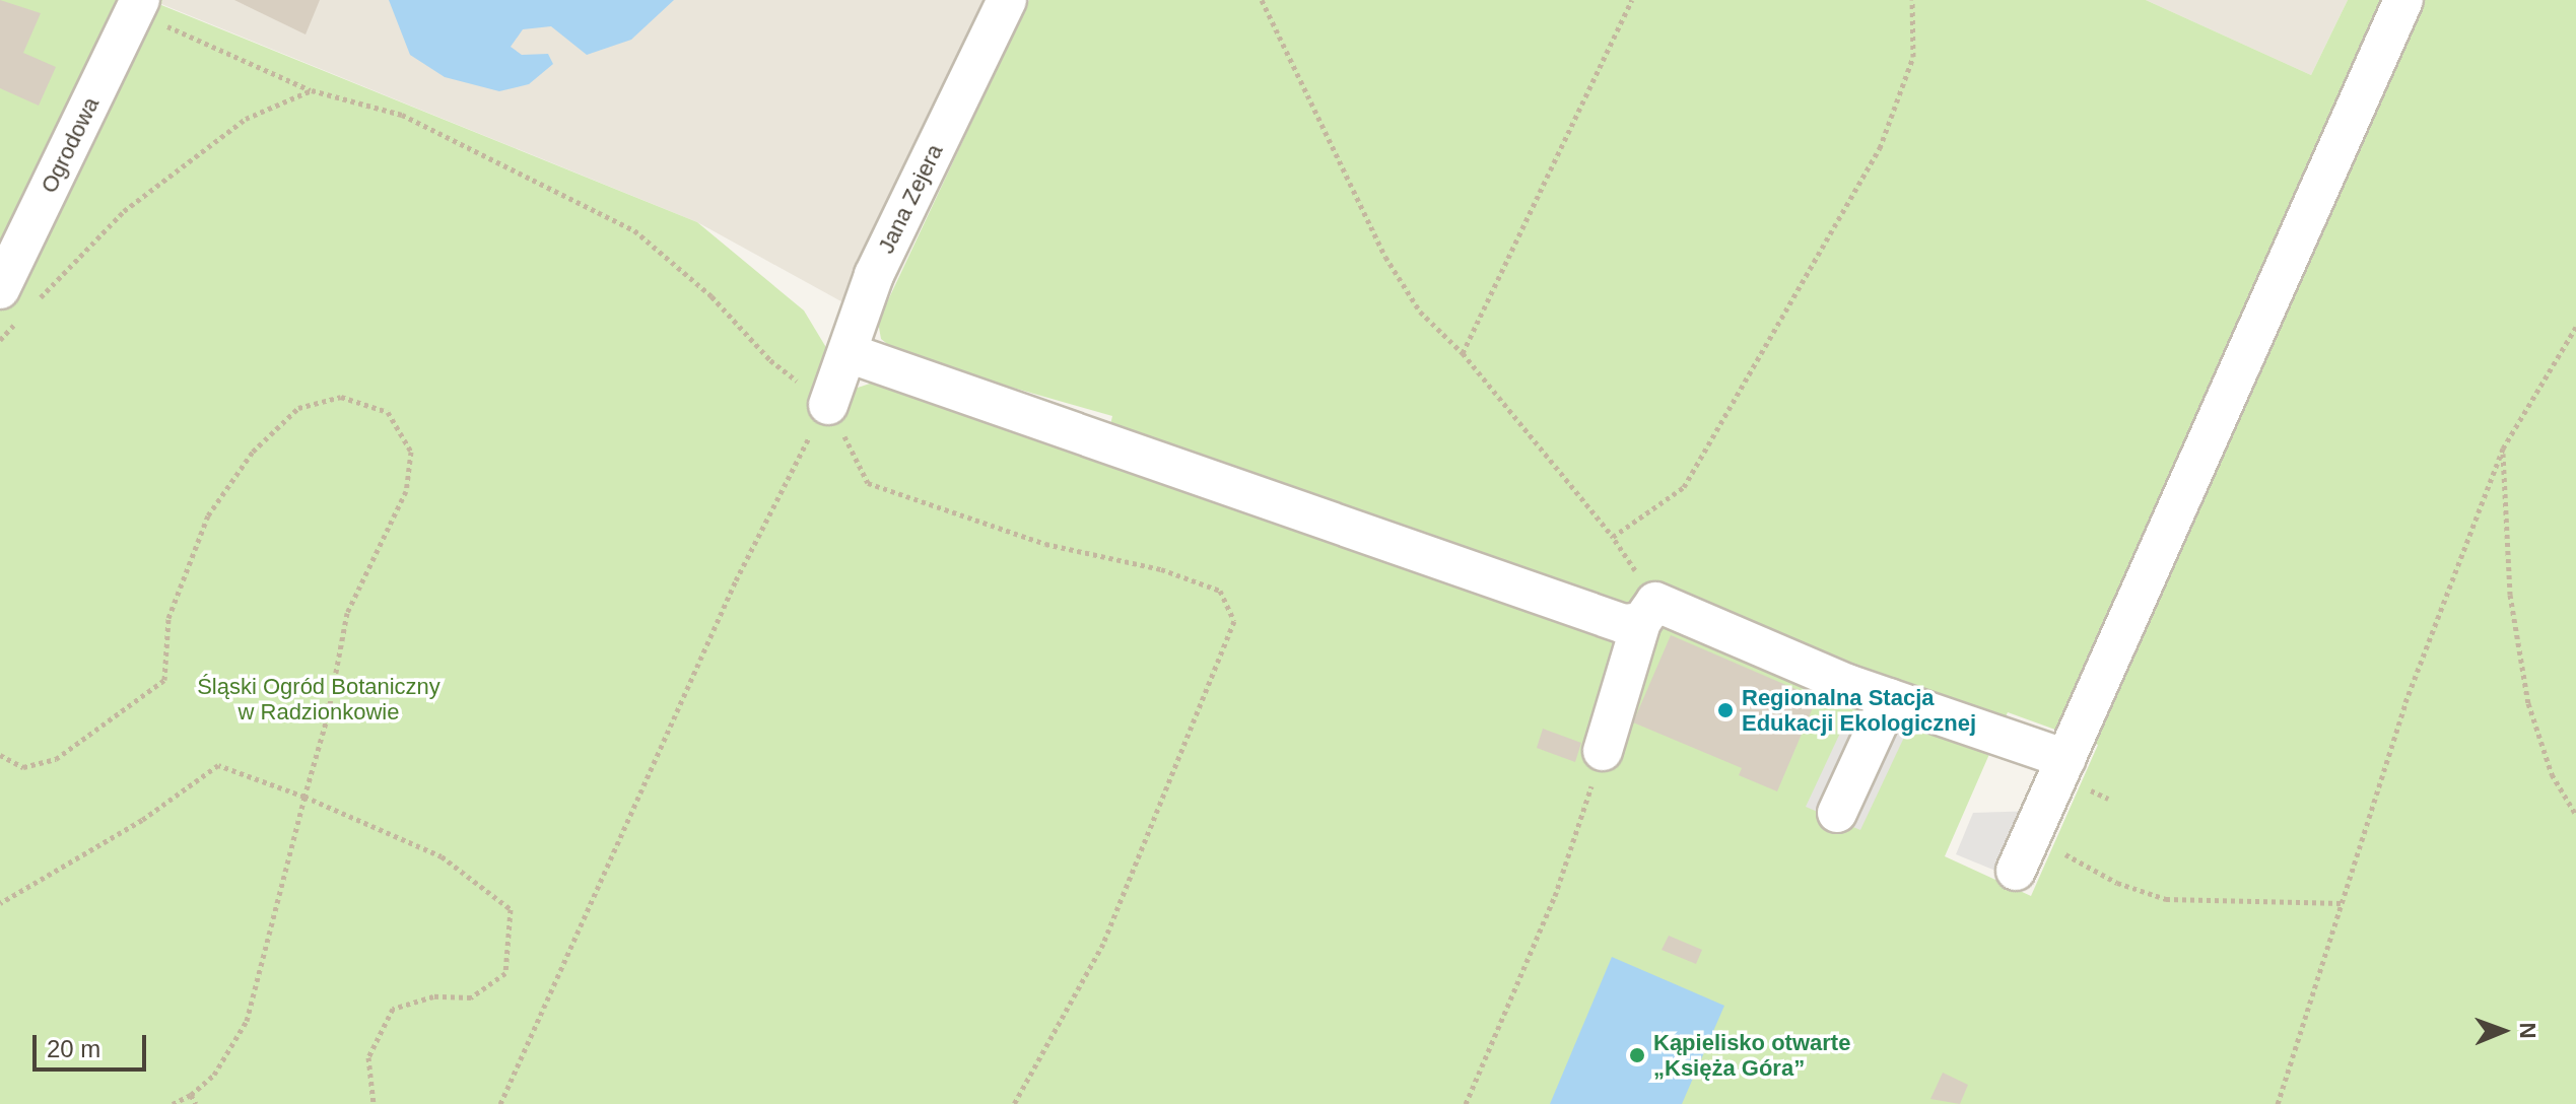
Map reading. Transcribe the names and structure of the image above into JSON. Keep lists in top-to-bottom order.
{
  "streets": {
    "street": ["Ogrodowa", "Jana Zejera"]
  },
  "parks": ["Śląski Ogród Botaniczny w Radzionkowie"],
  "places": ["Regionalna Stacja Edukacji Ekologicznej", "Kąpielisko otwarte „Księża Góra”"],
  "scale_bar": "20 m",
  "north": "right"
}
